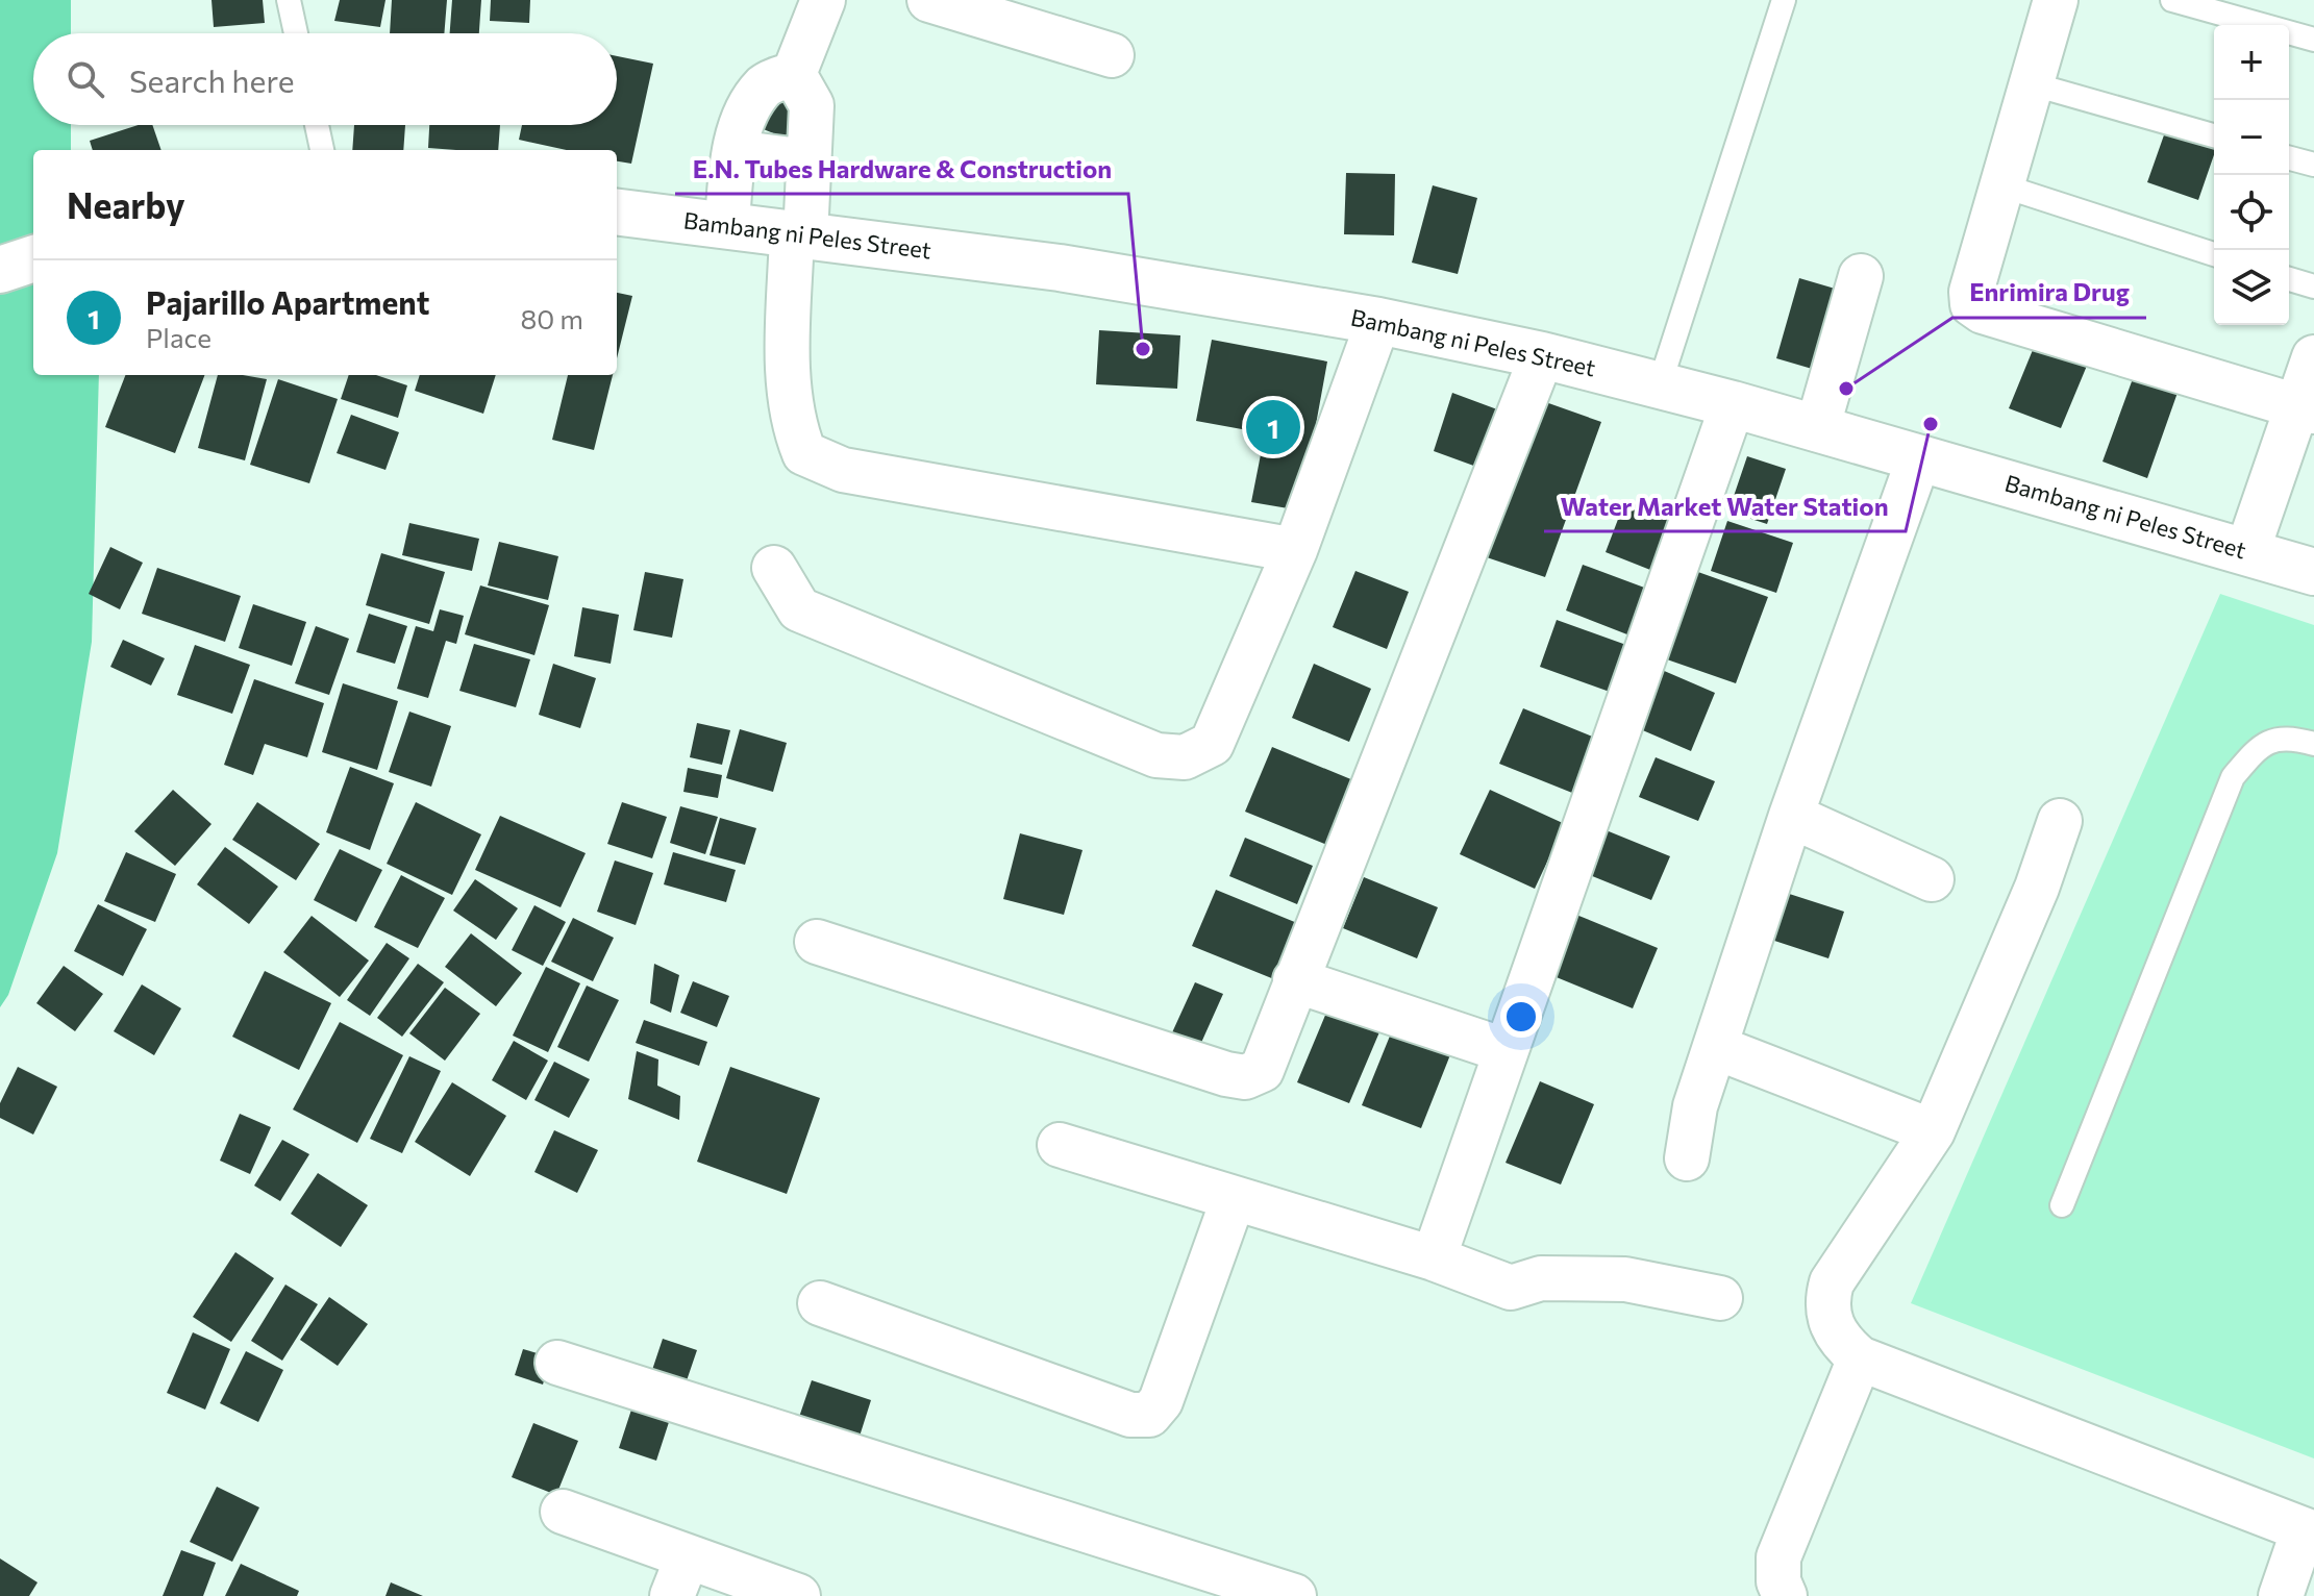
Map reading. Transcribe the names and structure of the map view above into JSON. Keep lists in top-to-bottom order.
{
  "streets": {
    "street": ["Bambang ni Peles Street"]
  },
  "places": ["E.N. Tubes Hardware & Construction", "Enrimira Drug", "Water Market Water Station"],
  "page": {
    "map_buttons": ["+", "−"],
    "search": "Search here",
    "heading": "Nearby",
    "list": [
      {
        "mark": "1",
        "name": "Pajarillo Apartment",
        "note": "Place",
        "value": "80 m"
      }
    ],
    "pins": "1"
  }
}
